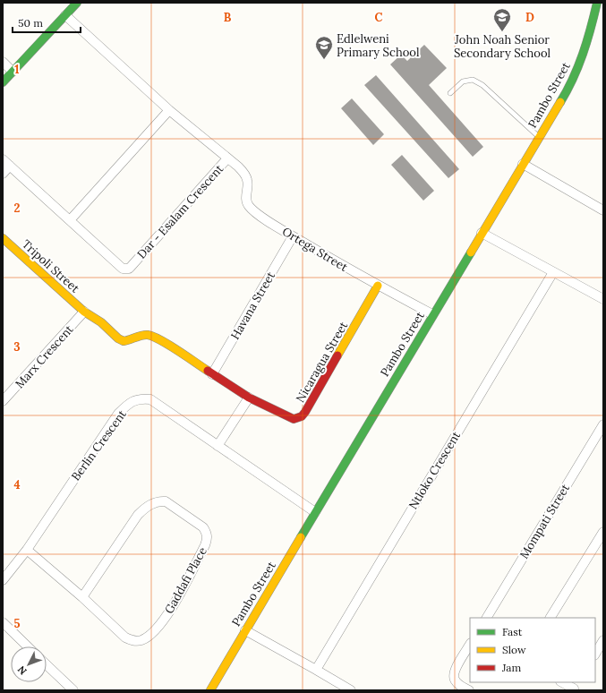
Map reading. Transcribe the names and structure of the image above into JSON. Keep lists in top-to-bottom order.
{
  "streets": {
    "street": [
      "Pambo Street",
      "Dar - Esalam Crescent",
      "Ortega Street",
      "Tripoli Street",
      "Havana Street",
      "Marx Crescent",
      "Nicaragua Street",
      "Berlin Crescent",
      "Ntloko Crescent",
      "Mompati Street",
      "Gaddafi Place"
    ]
  },
  "crossings": [
    ["Pambo Street", "Ortega Street"],
    ["Pambo Street", "Berlin Crescent"],
    ["Dar - Esalam Crescent", "Ortega Street"],
    ["Ortega Street", "Havana Street"],
    ["Ortega Street", "Nicaragua Street"],
    ["Tripoli Street", "Havana Street"],
    ["Tripoli Street", "Marx Crescent"],
    ["Tripoli Street", "Nicaragua Street"],
    ["Havana Street", "Nicaragua Street"],
    ["Berlin Crescent", "Gaddafi Place"]
  ],
  "places": {
    "school or university": ["John Noah Senior Secondary School", "Edlelweni Primary School"]
  },
  "legend": ["Fast", "Slow", "Jam"],
  "scale_bar": "50 m",
  "north": "bottom left",
  "grid": {
    "columns": ["B", "C", "D"],
    "rows": [
      "1",
      "2",
      "3",
      "4",
      "5"
    ]
  }
}
